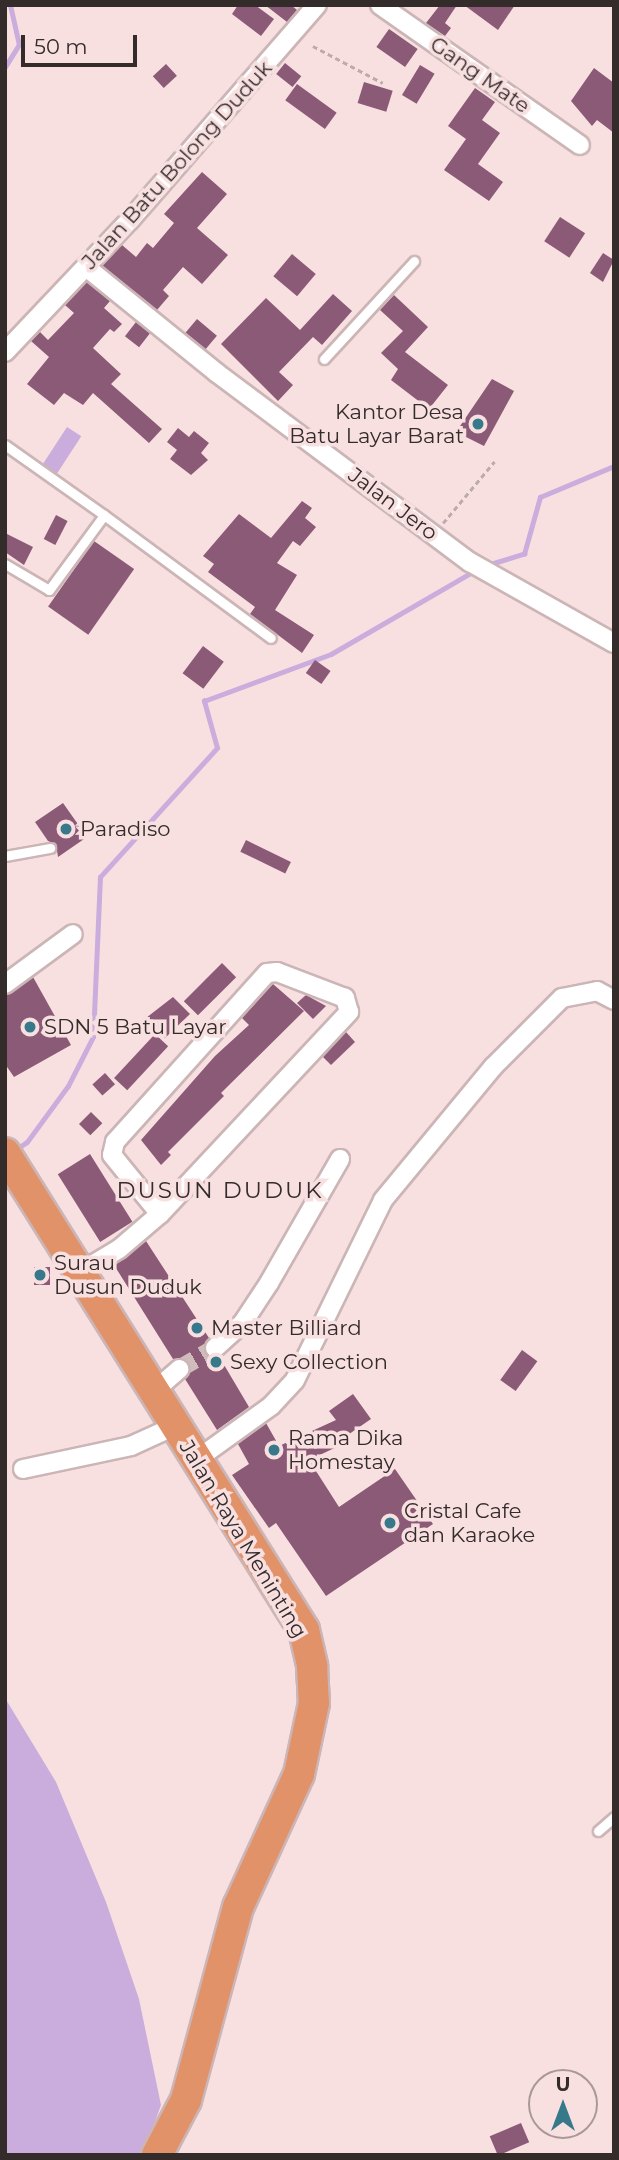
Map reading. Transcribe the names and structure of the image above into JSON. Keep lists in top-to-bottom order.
{
  "streets": {
    "highway": ["Jalan Raya Meninting"],
    "street": ["Gang Mate", "Jalan Batu Bolong Duduk", "Jalan Jero"]
  },
  "crossings": [
    ["Jalan Batu Bolong Duduk", "Jalan Jero"]
  ],
  "districts": ["DUSUN DUDUK"],
  "places": [
    "Kantor Desa Batu Layar Barat",
    "Paradiso",
    "SDN 5 Batu Layar",
    "Surau Dusun Duduk",
    "Master Billiard",
    "Sexy Collection",
    "Rama Dika Homestay",
    "Cristal Cafe dan Karaoke"
  ],
  "scale_bar": "50 m",
  "north": "top"
}
